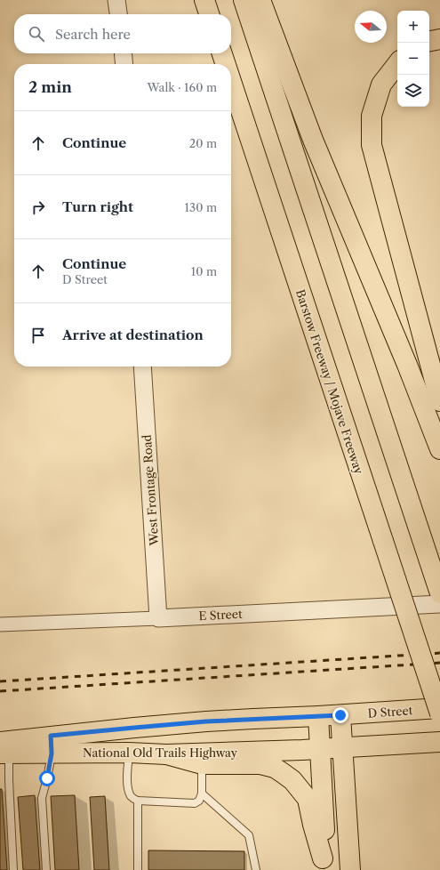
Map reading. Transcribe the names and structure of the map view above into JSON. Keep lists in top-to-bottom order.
{
  "streets": {
    "main road": ["Barstow Freeway / Mojave Freeway", "D Street", "National Old Trails Highway"],
    "street": ["West Frontage Road", "E Street"]
  },
  "crossings": [
    ["West Frontage Road", "E Street"],
    ["D Street", "National Old Trails Highway"]
  ],
  "north": "left",
  "page": {
    "map_buttons": ["+", "−"],
    "search": "Search here",
    "heading": ["2 min", "Walk · 160 m"],
    "list": [
      ["Continue", "20 m"],
      ["Turn right", "130 m"],
      ["Continue", "D Street", "10 m"],
      "Arrive at destination"
    ]
  }
}
